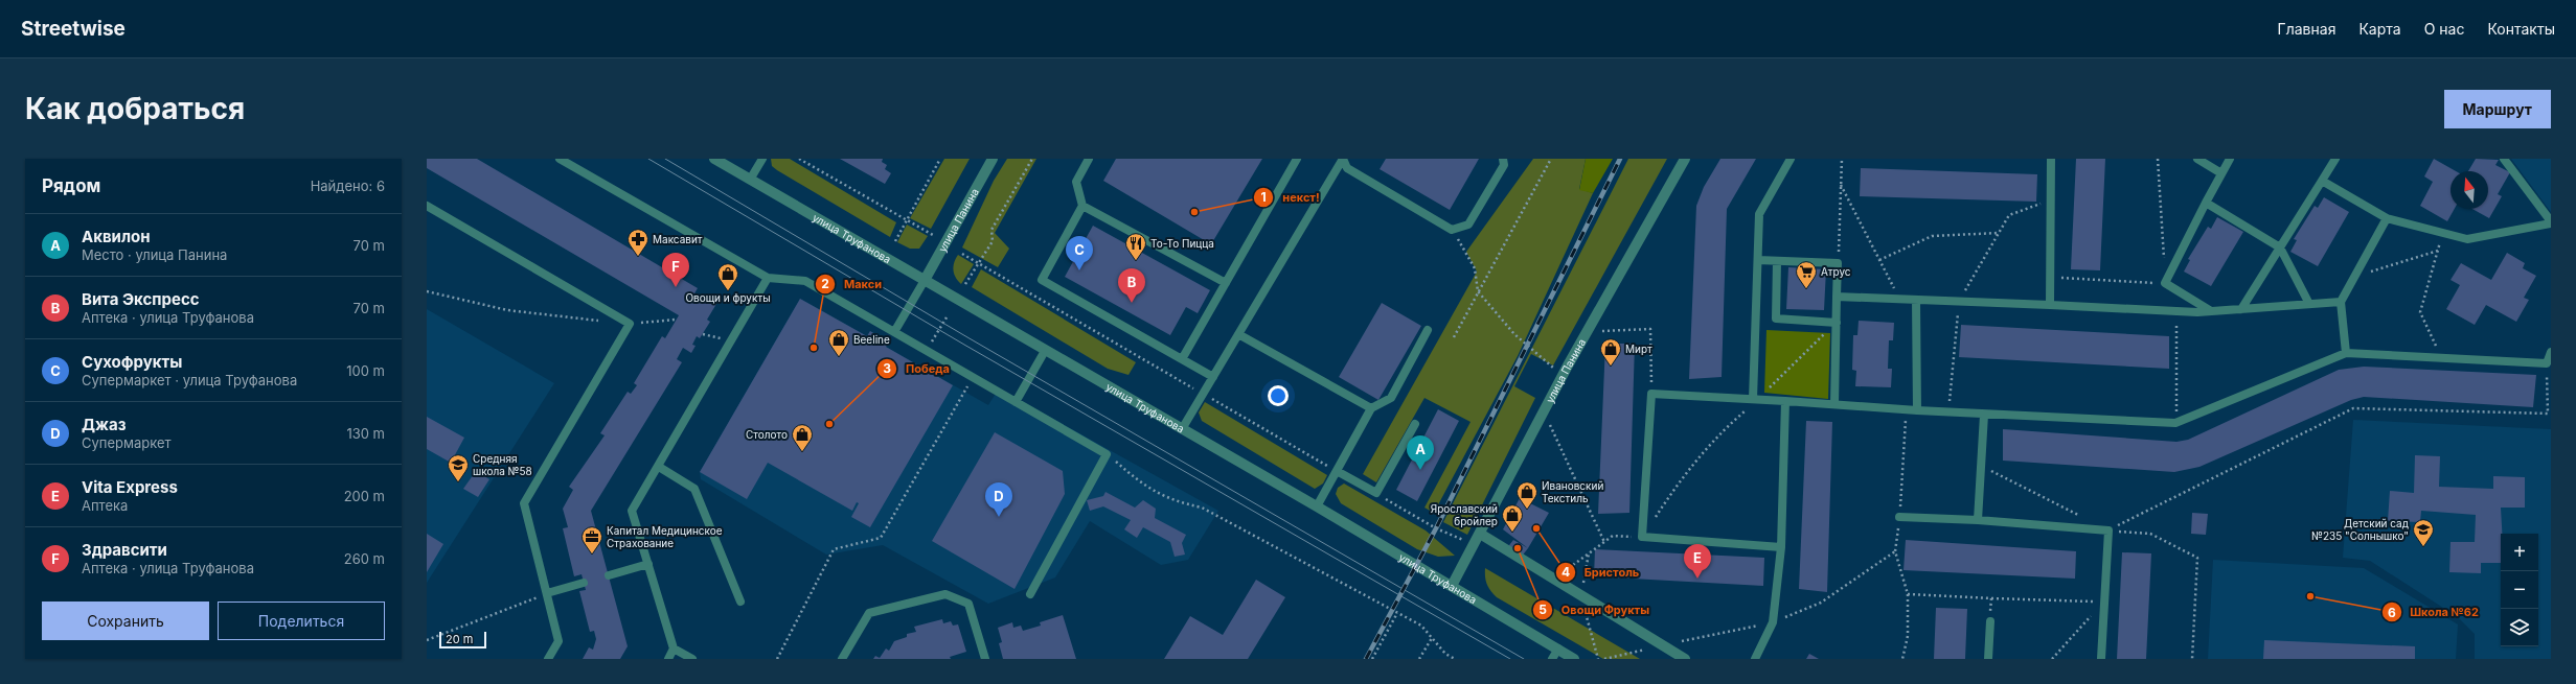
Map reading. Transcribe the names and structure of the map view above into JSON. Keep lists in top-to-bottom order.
{
  "streets": {
    "street": ["улица Панина", "улица Труфанова"]
  },
  "crossings": [
    ["улица Панина", "улица Труфанова"]
  ],
  "places": {
    "other": [
      "некст!",
      "Макси",
      "Победа",
      "Бристоль",
      "Овощи Фрукты",
      "Школа №62"
    ],
    "pharmacy": ["Максавит"],
    "restaurant": ["То-То Пицца"],
    "supermarket": ["Атрус"],
    "shop": [
      "Овощи и фрукты",
      "Beeline",
      "Мирт",
      "Столото",
      "Ивановский Текстиль",
      "Ярославский бройлер"
    ],
    "school or university": ["Средняя школа №58", "Детский сад №235 \"Солнышко\""],
    "office": ["Капитал Медицинское Страхование"]
  },
  "scale_bar": "20 m",
  "north": "top",
  "page": {
    "header": "Streetwise",
    "nav": [
      "Главная",
      "Карта",
      "О нас",
      "Контакты"
    ],
    "buttons": [
      "Маршрут",
      ["Сохранить", "Поделиться"]
    ],
    "title": "Как добраться",
    "heading": ["Рядом", "Найдено: 6"],
    "list": [
      {
        "mark": "A",
        "name": "Аквилон",
        "note": "Место · улица Панина",
        "value": "70 m"
      },
      {
        "mark": "B",
        "name": "Вита Экспресс",
        "note": "Аптека · улица Труфанова",
        "value": "70 m"
      },
      {
        "mark": "C",
        "name": "Сухофрукты",
        "note": "Супермаркет · улица Труфанова",
        "value": "100 m"
      },
      {
        "mark": "D",
        "name": "Джаз",
        "note": "Супермаркет",
        "value": "130 m"
      },
      {
        "mark": "E",
        "name": "Vita Express",
        "note": "Аптека",
        "value": "200 m"
      },
      {
        "mark": "F",
        "name": "Здравсити",
        "note": "Аптека · улица Труфанова",
        "value": "260 m"
      }
    ],
    "pins": [
      "C",
      "F",
      "B",
      "A",
      "D",
      "E"
    ],
    "map_buttons": ["+", "−"],
    "scale": "20 m"
  }
}
